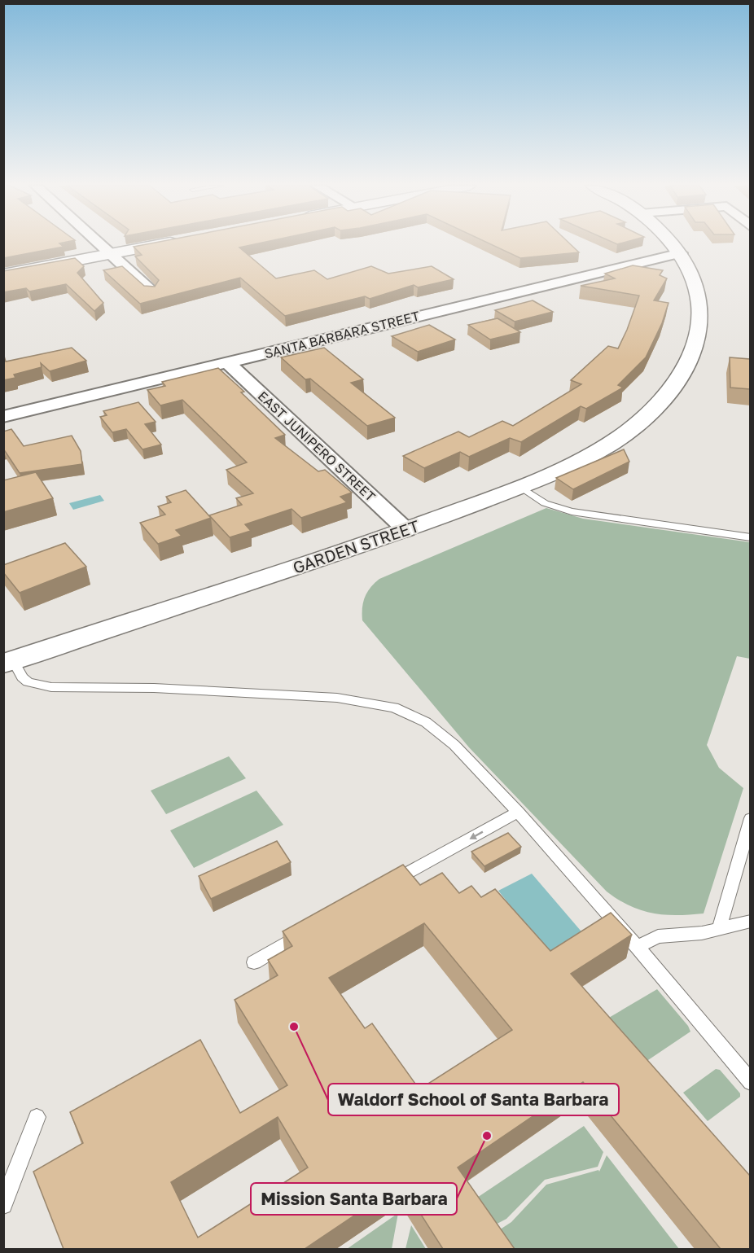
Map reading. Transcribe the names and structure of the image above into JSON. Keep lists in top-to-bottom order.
{
  "streets": {
    "street": ["SANTA BARBARA STREET", "EAST JUNIPERO STREET", "GARDEN STREET"]
  },
  "crossings": [
    ["SANTA BARBARA STREET", "EAST JUNIPERO STREET"],
    ["SANTA BARBARA STREET", "GARDEN STREET"],
    ["EAST JUNIPERO STREET", "GARDEN STREET"]
  ],
  "places": ["Waldorf School of Santa Barbara", "Mission Santa Barbara"]
}
